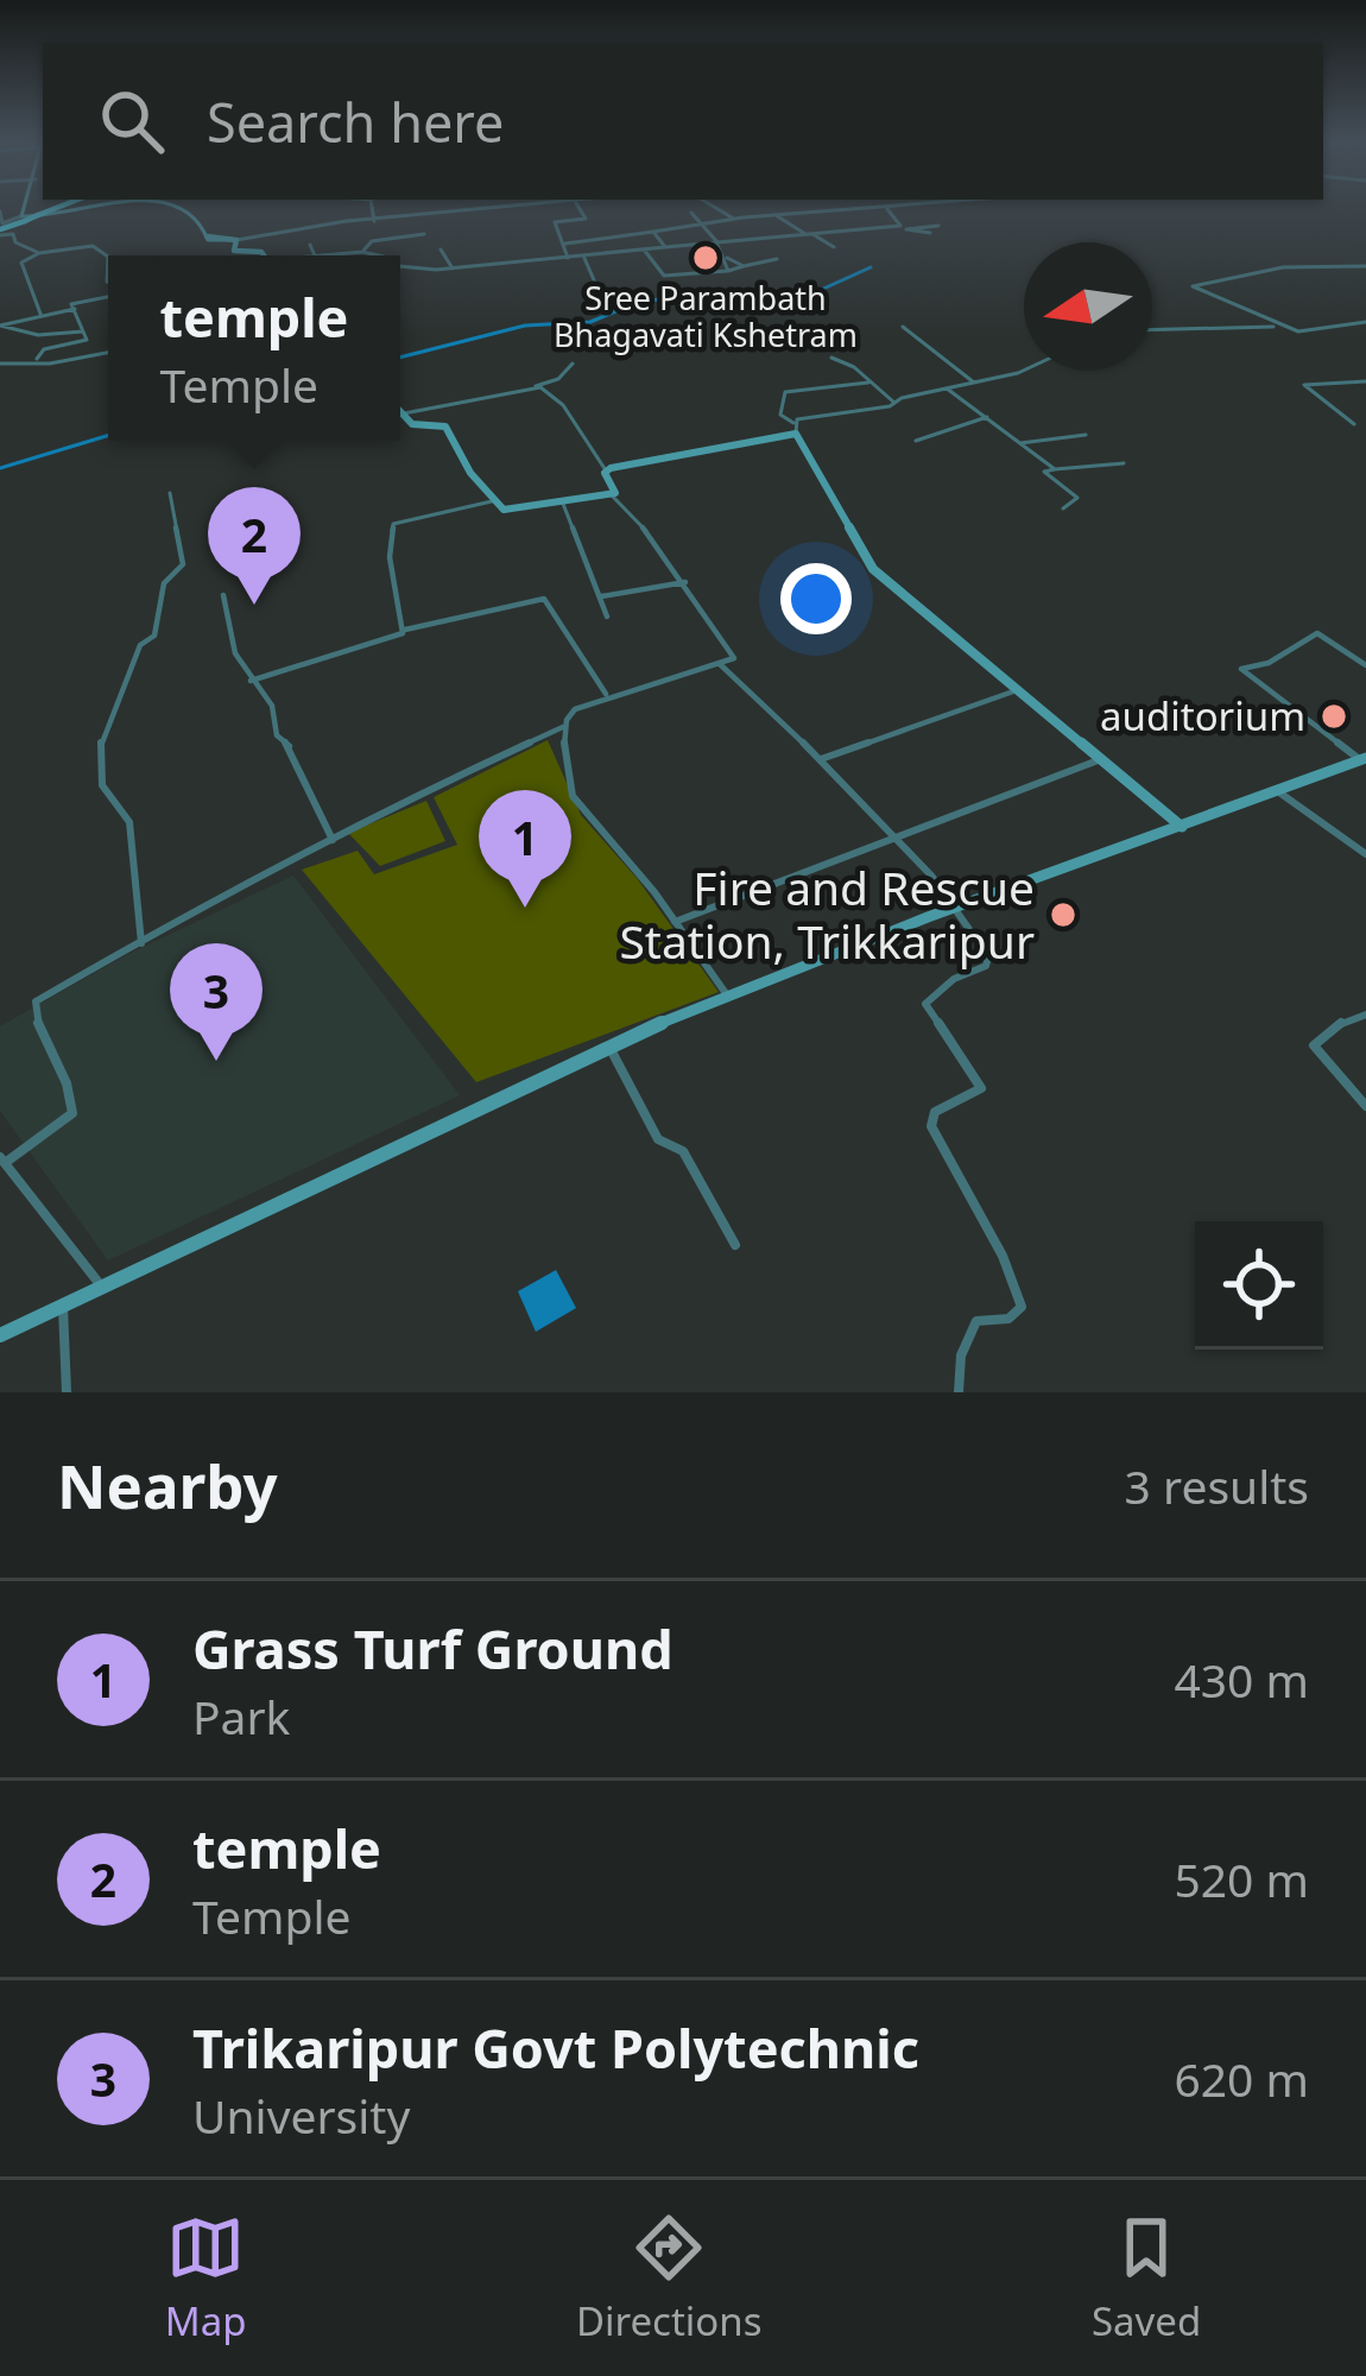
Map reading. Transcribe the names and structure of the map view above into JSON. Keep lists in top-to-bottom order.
{
  "places": ["Sree Parambath Bhagavati Kshetram", "auditorium", "Fire and Rescue Station, Trikkaripur"],
  "north": "left",
  "page": {
    "search": "Search here",
    "popup": ["temple", "Temple"],
    "pins": ["2", "1", "3"],
    "heading": ["Nearby", "3 results"],
    "list": [
      {
        "mark": "1",
        "name": "Grass Turf Ground",
        "note": "Park",
        "value": "430 m"
      },
      {
        "mark": "2",
        "name": "temple",
        "note": "Temple",
        "value": "520 m"
      },
      {
        "mark": "3",
        "name": "Trikaripur Govt Polytechnic",
        "note": "University",
        "value": "620 m"
      }
    ],
    "nav": ["Map", "Directions", "Saved"]
  }
}
